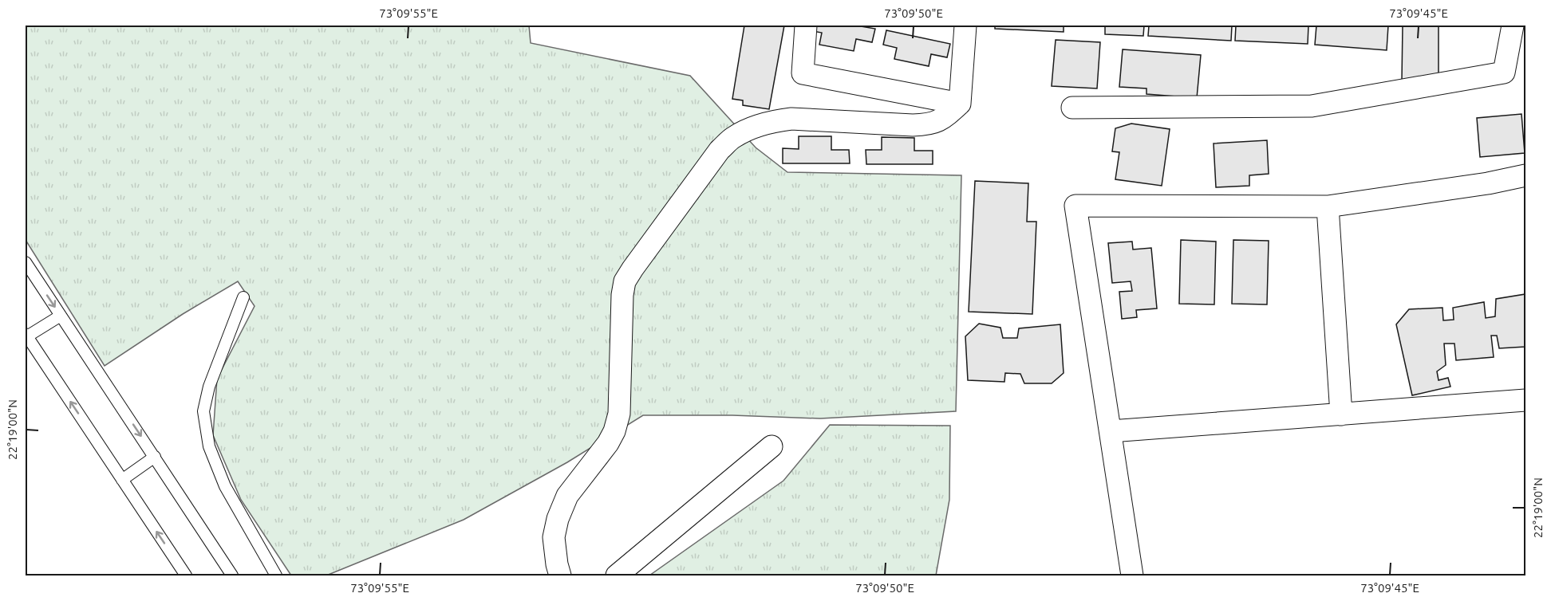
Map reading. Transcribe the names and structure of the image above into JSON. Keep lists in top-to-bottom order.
{
  "coordinates": [
    "73°09'55\"E",
    "73°09'50\"E",
    "73°09'45\"E",
    "22°19'00\"N"
  ]
}
